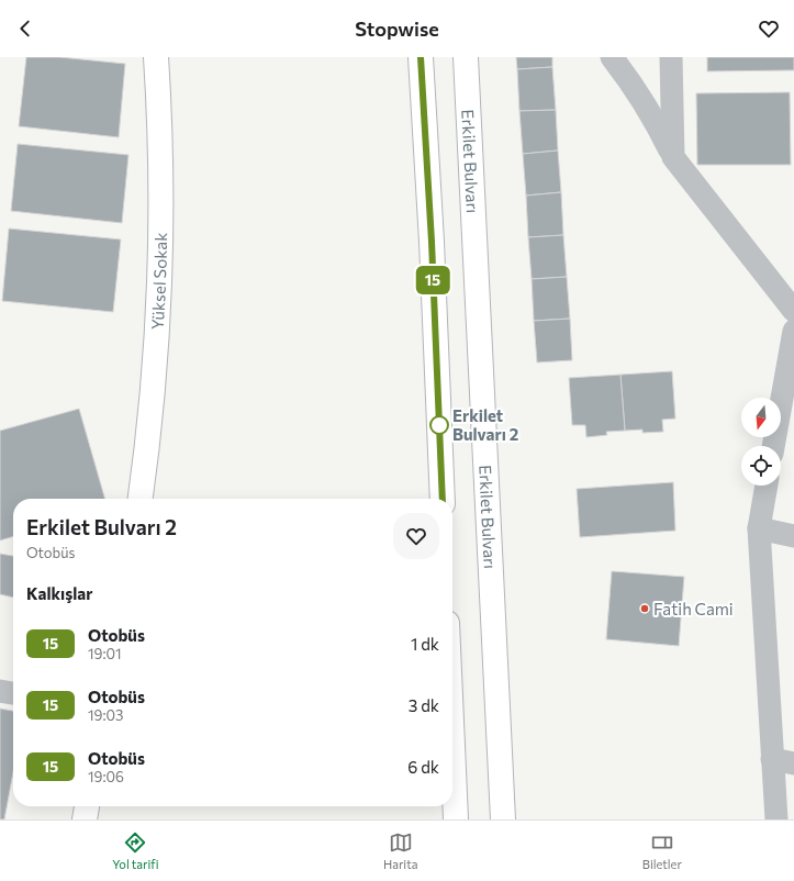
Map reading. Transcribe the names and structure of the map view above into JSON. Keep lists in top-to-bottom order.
{
  "streets": {
    "main road": ["Erkilet Bulvarı", "Yüksel Sokak"]
  },
  "places": ["Erkilet Bulvarı 2", "Fatih Cami"],
  "lines": ["bus line 15"],
  "north": "bottom",
  "page": {
    "header": "Stopwise",
    "on_map": "15",
    "heading": [
      ["Erkilet Bulvarı 2", "Otobüs"],
      "Kalkışlar"
    ],
    "list": [
      {
        "mark": "15",
        "name": "Otobüs",
        "note": "19:01",
        "value": "1 dk"
      },
      {
        "mark": "15",
        "name": "Otobüs",
        "note": "19:03",
        "value": "3 dk"
      },
      {
        "mark": "15",
        "name": "Otobüs",
        "note": "19:06",
        "value": "6 dk"
      }
    ],
    "tabs": ["Yol tarifi", "Harita", "Biletler"]
  }
}
